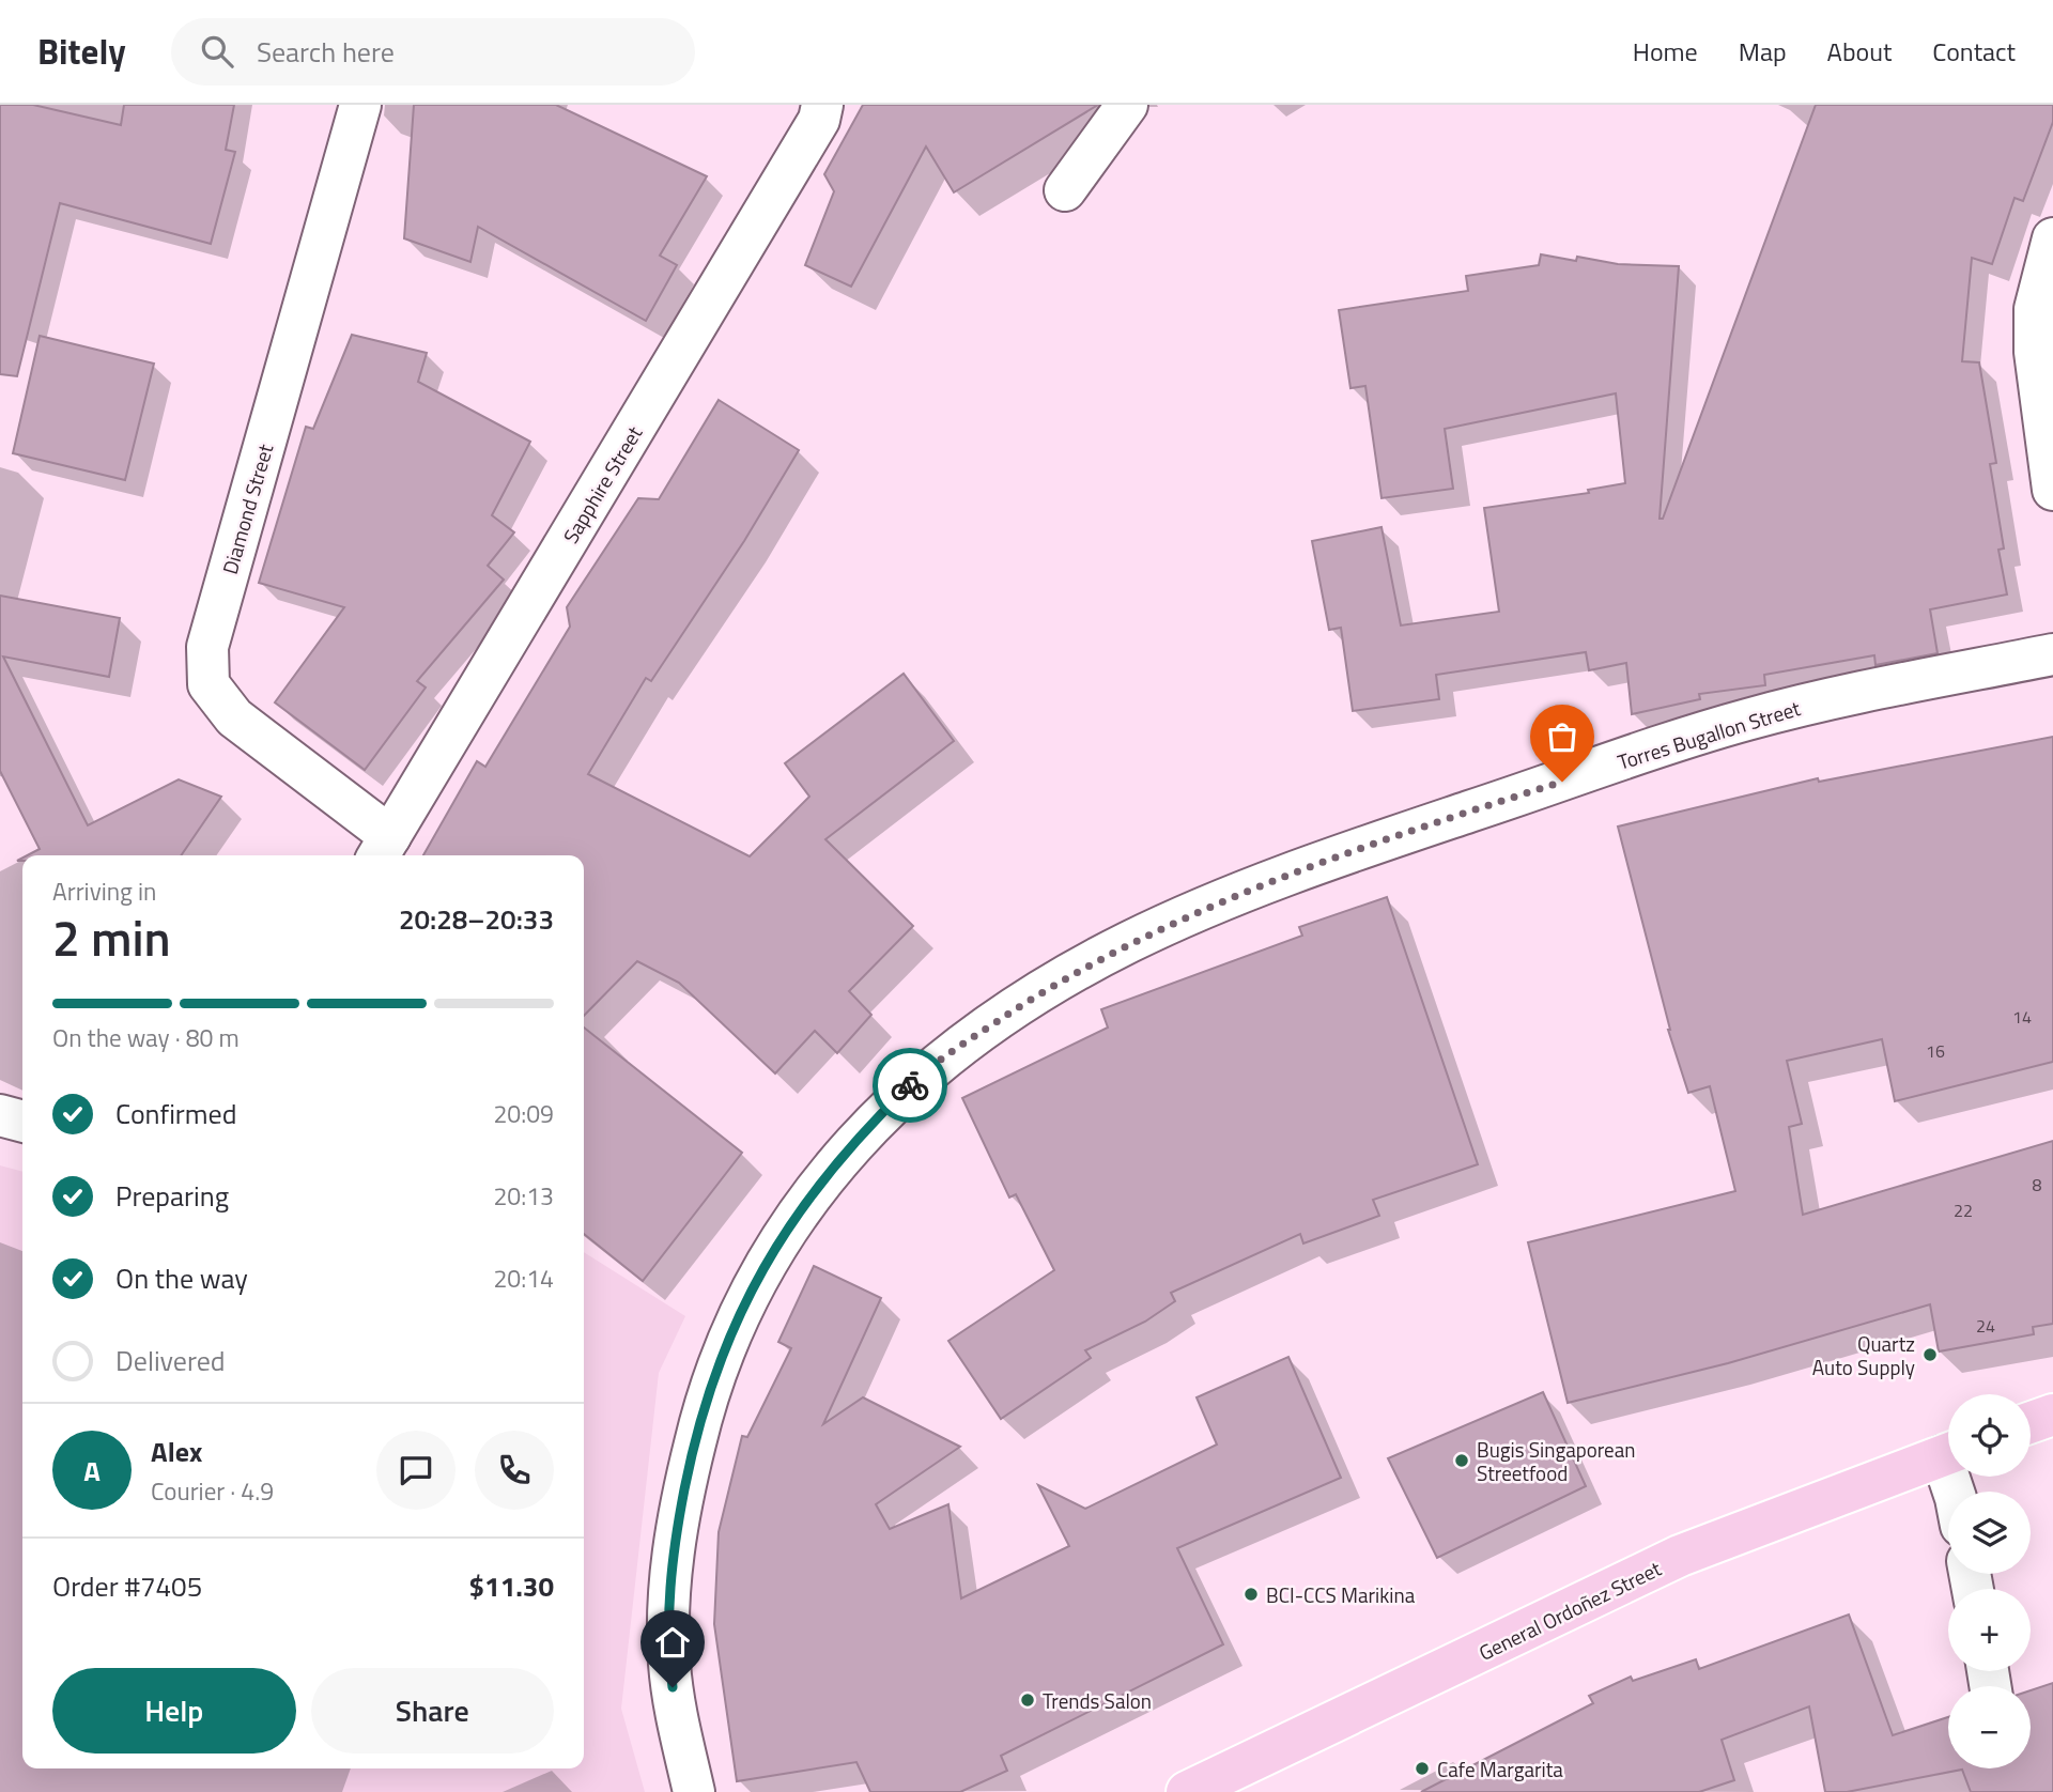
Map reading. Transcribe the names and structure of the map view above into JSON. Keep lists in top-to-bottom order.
{
  "streets": {
    "main road": ["General Ordoñez Street"],
    "street": ["Sapphire Street", "Diamond Street", "Torres Bugallon Street"]
  },
  "crossings": [
    ["Sapphire Street", "Diamond Street"]
  ],
  "places": [
    "Quartz Auto Supply",
    "Bugis Singaporean Streetfood",
    "BCI-CCS Marikina",
    "Trends Salon",
    "Cafe Margarita"
  ],
  "house_numbers": [
    "14",
    "16",
    "8",
    "22",
    "24"
  ],
  "page": {
    "header": "Bitely",
    "search": "Search here",
    "nav": [
      "Home",
      "Map",
      "About",
      "Contact"
    ],
    "heading": ["2 min", "Arriving in", "20:28–20:33"],
    "panel": [
      "Alex",
      "Courier · 4.9",
      "Order #7405",
      "$11.30"
    ],
    "bar": "On the way · 80 m",
    "list": [
      ["Confirmed", "20:09"],
      ["Preparing", "20:13"],
      ["On the way", "20:14"],
      "Delivered"
    ],
    "map_buttons": ["+", "−"],
    "round": "A",
    "buttons": ["Help", "Share"]
  }
}
